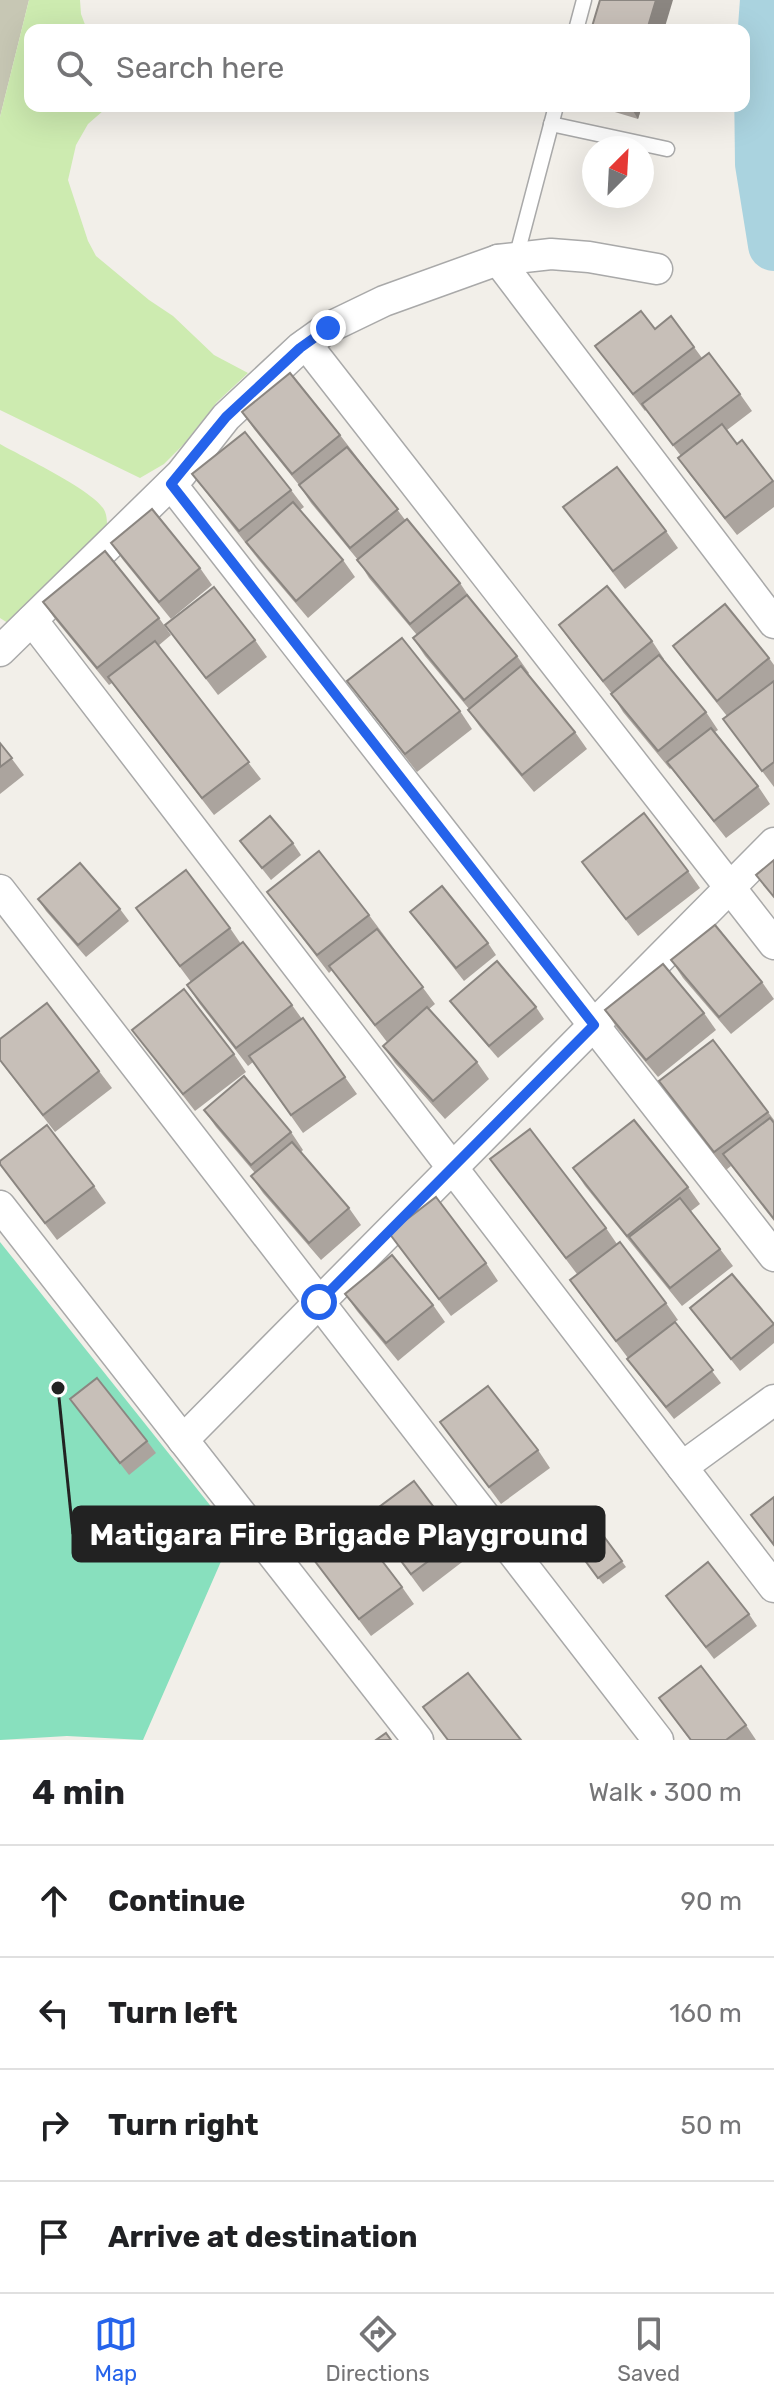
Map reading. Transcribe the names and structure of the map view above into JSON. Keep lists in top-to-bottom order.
{
  "places": ["Matigara Fire Brigade Playground"],
  "north": "top right",
  "page": {
    "search": "Search here",
    "heading": ["4 min", "Walk · 300 m"],
    "list": [
      ["Continue", "90 m"],
      ["Turn left", "160 m"],
      ["Turn right", "50 m"],
      "Arrive at destination"
    ],
    "nav": ["Map", "Directions", "Saved"]
  }
}
